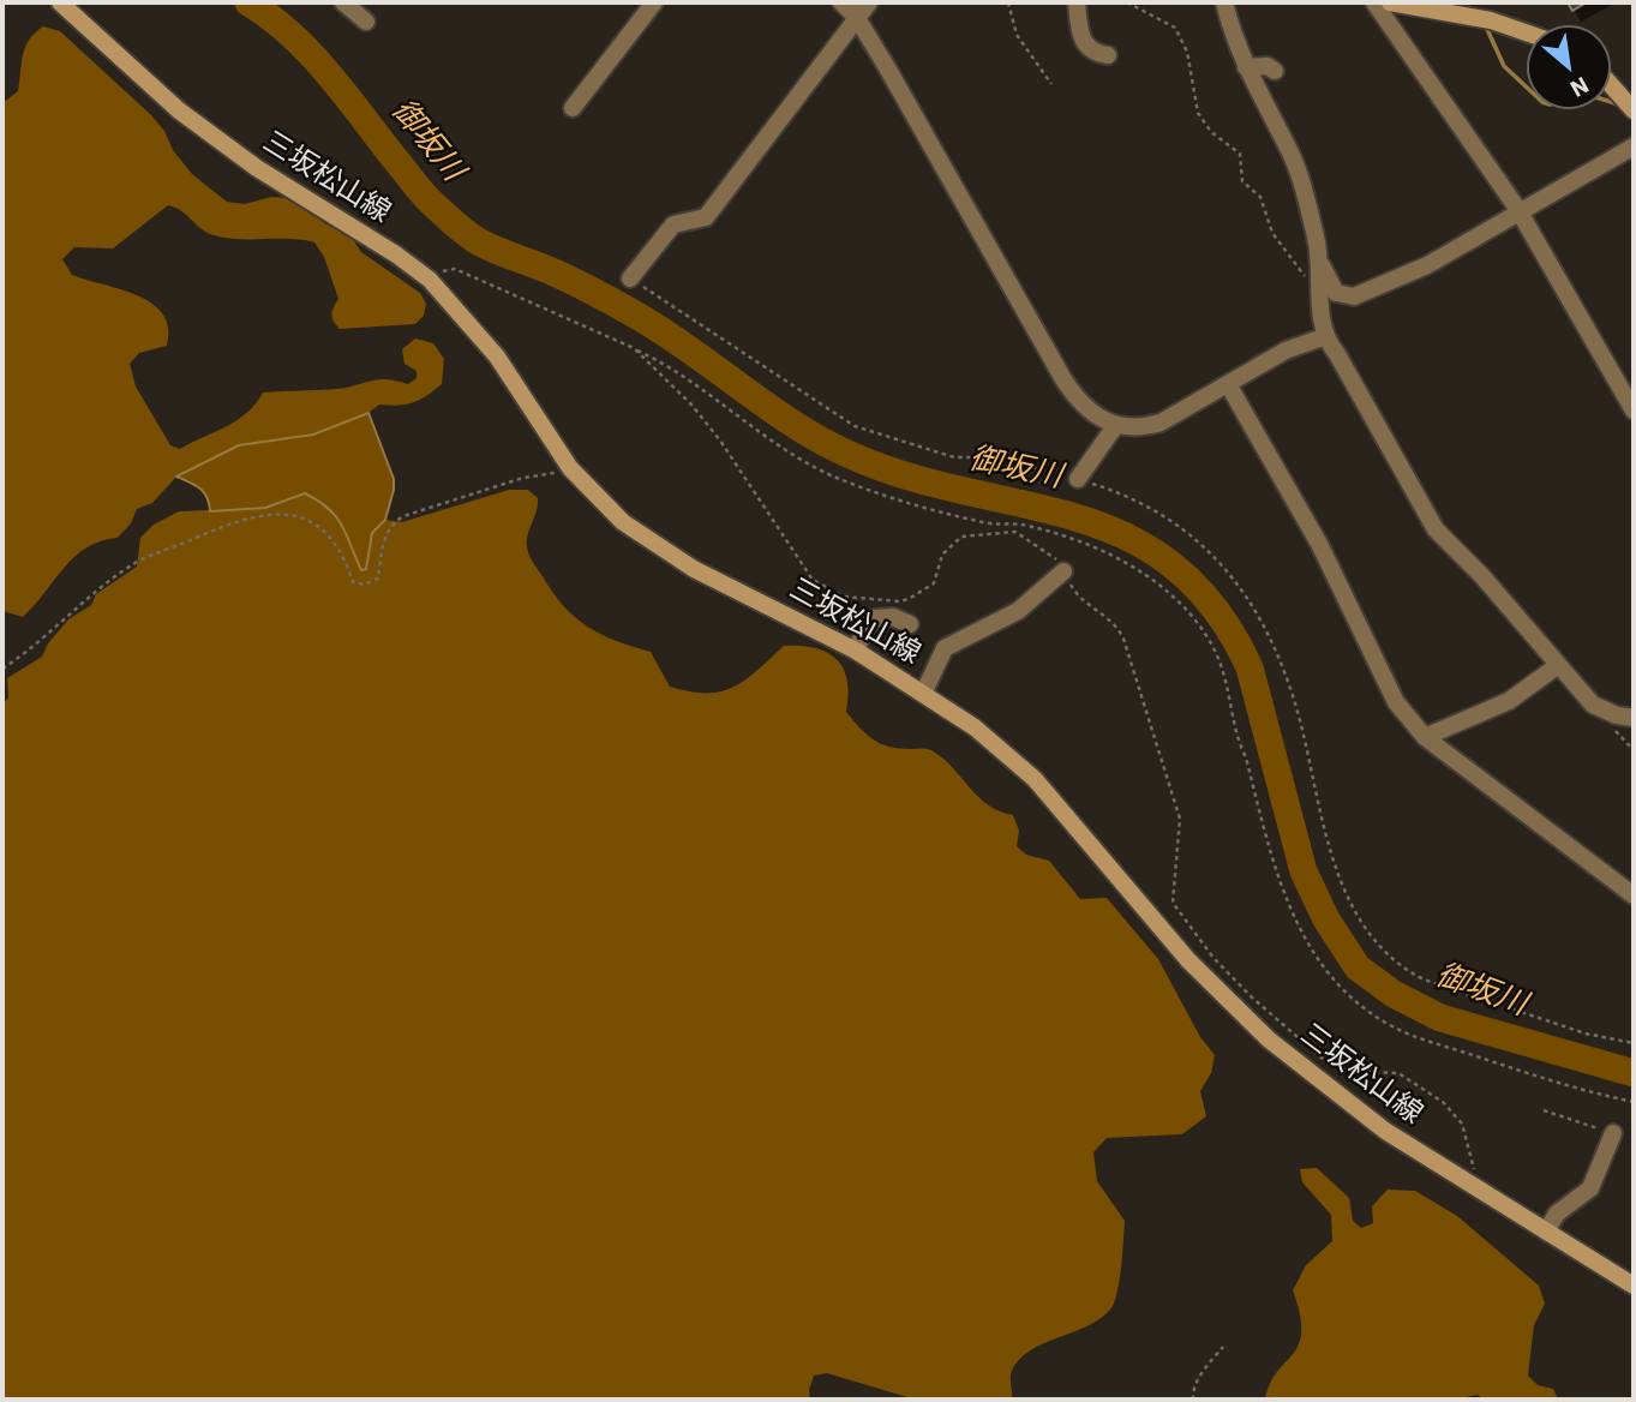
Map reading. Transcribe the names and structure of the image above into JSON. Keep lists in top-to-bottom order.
{
  "streets": {
    "main road": ["三坂松山線"]
  },
  "water": ["御坂川"],
  "north": "bottom right"
}
